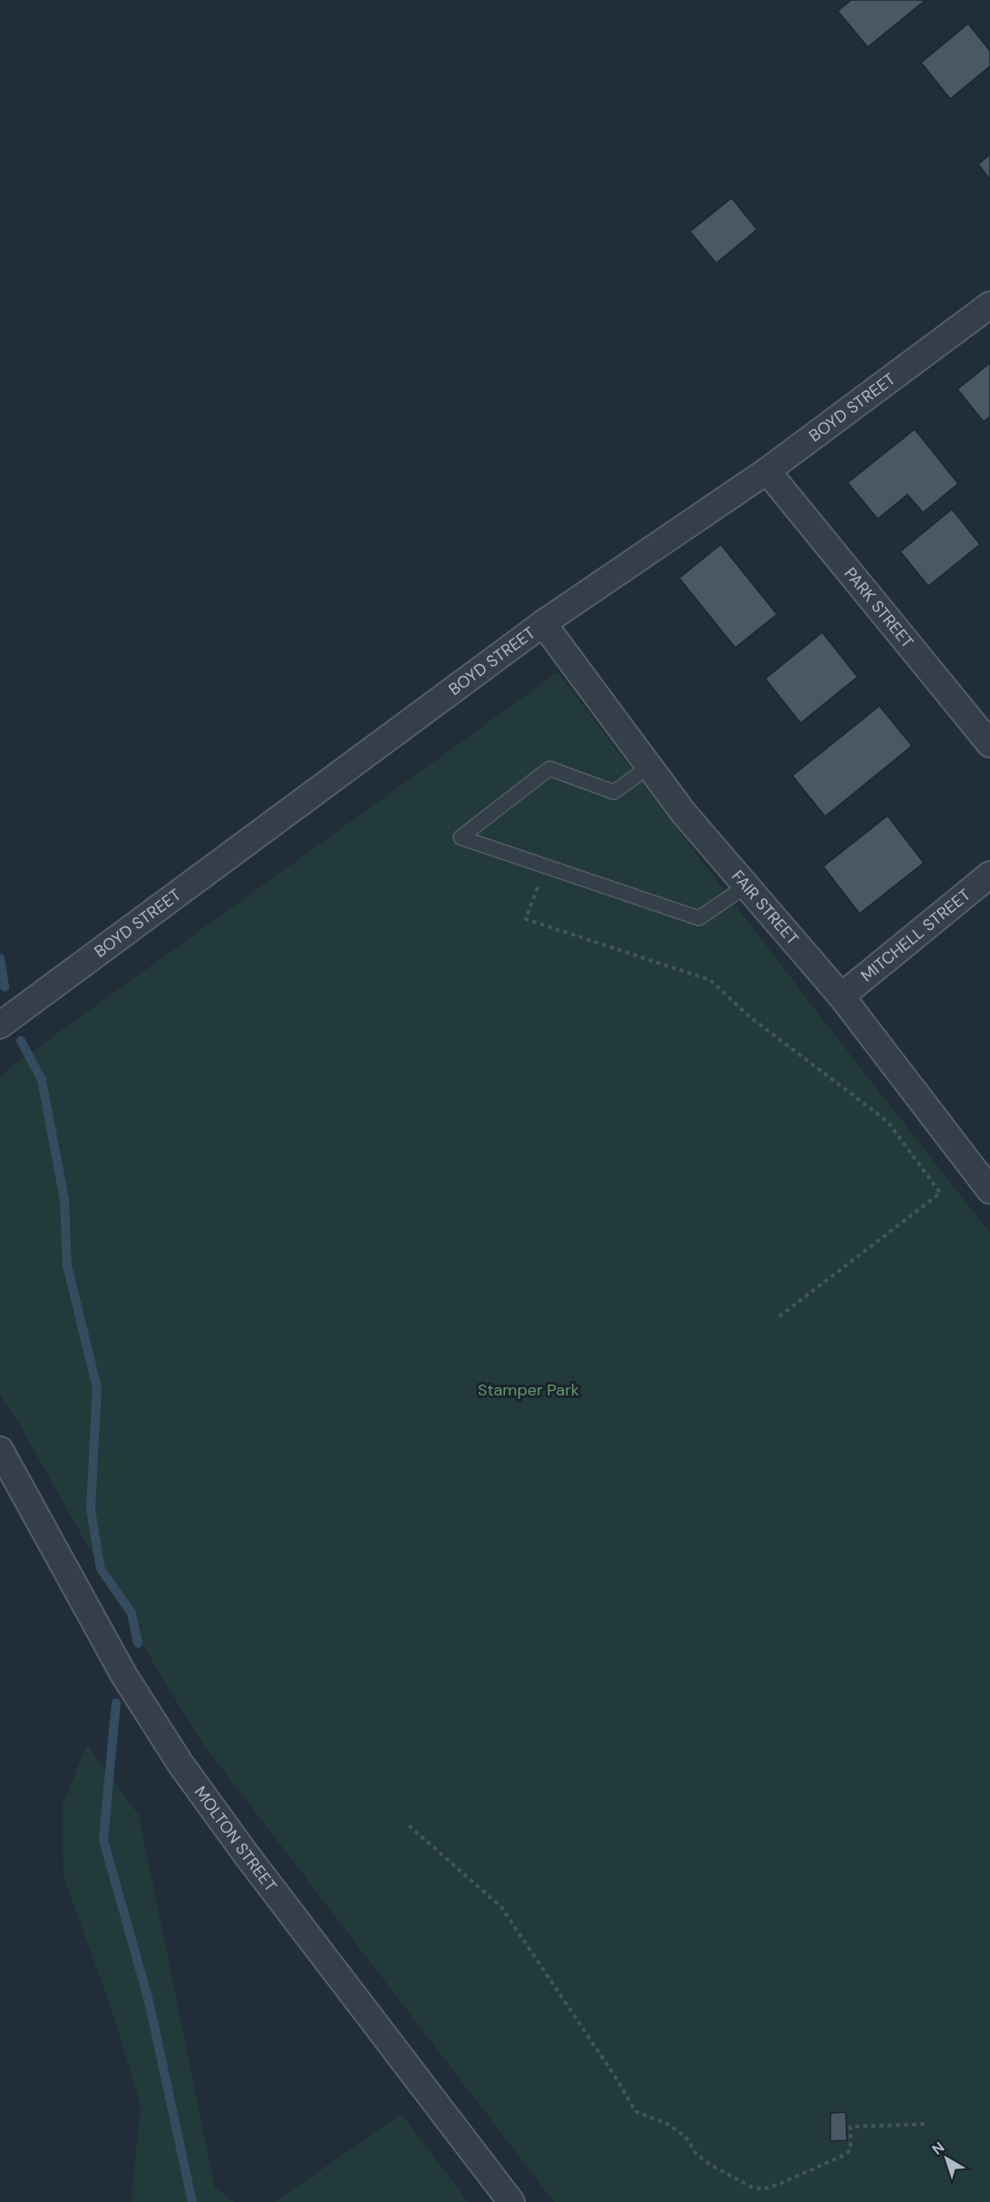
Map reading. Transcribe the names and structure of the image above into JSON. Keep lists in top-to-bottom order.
{
  "streets": {
    "street": [
      "BOYD STREET",
      "PARK STREET",
      "FAIR STREET",
      "MITCHELL STREET",
      "MOLTON STREET"
    ]
  },
  "crossings": [
    ["BOYD STREET", "PARK STREET"],
    ["BOYD STREET", "FAIR STREET"],
    ["FAIR STREET", "MITCHELL STREET"]
  ],
  "parks": ["Stamper Park"],
  "north": "top left"
}
